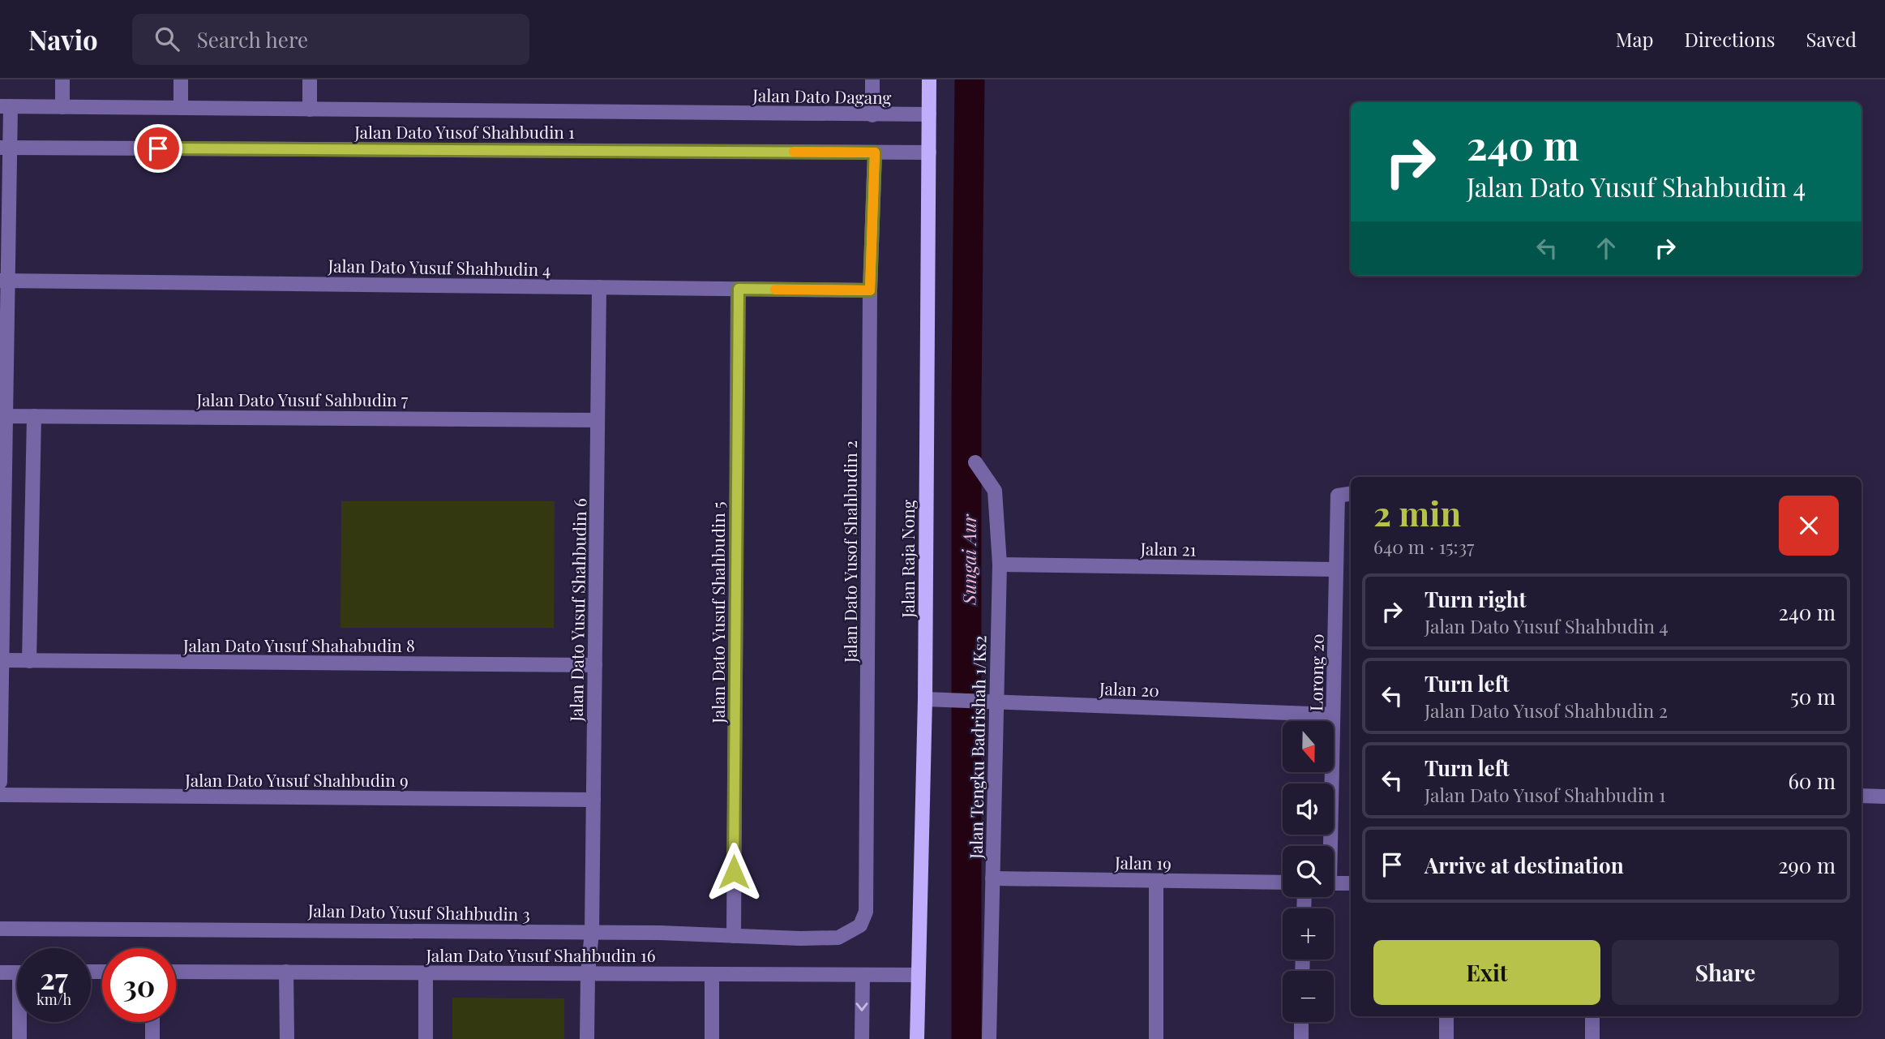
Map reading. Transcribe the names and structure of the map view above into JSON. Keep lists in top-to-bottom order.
{
  "streets": {
    "main road": ["Jalan Raja Nong"],
    "street": [
      "Jalan Dato Dagang",
      "Jalan Dato Yusof Shahbudin 1",
      "Jalan Dato Yusuf Shahbudin 4",
      "Jalan Dato Yusuf Sahbudin 7",
      "Jalan 21",
      "Jalan Dato Yusof Shahbudin 2",
      "Jalan Dato Yusuf Shahbudin 6",
      "Jalan Dato Yusuf Shahbudin 5",
      "Jalan Dato Yusuf Shahabudin 8",
      "Lorong 20",
      "Jalan 20",
      "Jalan Tengku Badrishah 1/Ks2",
      "Jalan Dato Yusuf Shahbudin 9",
      "Jalan 19",
      "Jalan Dato Yusuf Shahbudin 3",
      "Jalan Dato Yusuf Shahbudin 16"
    ]
  },
  "crossings": [
    ["Jalan Dato Dagang", "Jalan Raja Nong"],
    ["Jalan Dato Yusof Shahbudin 1", "Jalan Dato Yusof Shahbudin 2"],
    ["Jalan Dato Yusof Shahbudin 1", "Jalan Raja Nong"],
    ["Jalan Dato Yusuf Shahbudin 4", "Jalan Dato Yusof Shahbudin 2"],
    ["Jalan Dato Yusuf Shahbudin 4", "Jalan Dato Yusuf Shahbudin 6"],
    ["Jalan Dato Yusuf Shahbudin 4", "Jalan Dato Yusuf Shahbudin 5"],
    ["Jalan Dato Yusuf Sahbudin 7", "Jalan Dato Yusuf Shahbudin 6"],
    ["Jalan 21", "Lorong 20"],
    ["Jalan 21", "Jalan Tengku Badrishah 1/Ks2"],
    ["Jalan Dato Yusof Shahbudin 2", "Jalan Dato Yusuf Shahbudin 3"],
    ["Jalan Raja Nong", "Jalan 20"],
    ["Jalan Raja Nong", "Jalan Dato Yusuf Shahbudin 16"],
    ["Jalan Dato Yusuf Shahbudin 6", "Jalan Dato Yusuf Shahabudin 8"],
    ["Jalan Dato Yusuf Shahbudin 6", "Jalan Dato Yusuf Shahbudin 9"],
    ["Jalan Dato Yusuf Shahbudin 6", "Jalan Dato Yusuf Shahbudin 3"],
    ["Jalan Dato Yusuf Shahbudin 6", "Jalan Dato Yusuf Shahbudin 16"],
    ["Jalan Dato Yusuf Shahbudin 5", "Jalan Dato Yusuf Shahbudin 3"],
    ["Lorong 20", "Jalan 20"],
    ["Jalan 20", "Jalan Tengku Badrishah 1/Ks2"],
    ["Jalan Tengku Badrishah 1/Ks2", "Jalan 19"]
  ],
  "water": ["Sungai Aur"],
  "north": "bottom",
  "page": {
    "header": "Navio",
    "search": "Search here",
    "nav": ["Map", "Directions", "Saved"],
    "turn": ["240 m", "Jalan Dato Yusuf Shahbudin 4"],
    "heading": ["2 min", "640 m · 15:37"],
    "list": [
      {
        "name": "Turn right",
        "note": "Jalan Dato Yusuf Shahbudin 4",
        "value": "240 m"
      },
      {
        "name": "Turn left",
        "note": "Jalan Dato Yusof Shahbudin 2",
        "value": "50 m"
      },
      {
        "name": "Turn left",
        "note": "Jalan Dato Yusof Shahbudin 1",
        "value": "60 m"
      },
      {
        "name": "Arrive at destination",
        "value": "290 m"
      }
    ],
    "map_buttons": ["+", "−"],
    "buttons": ["Exit", "Share"],
    "speed": "27 km/h",
    "limit": "30"
  }
}
